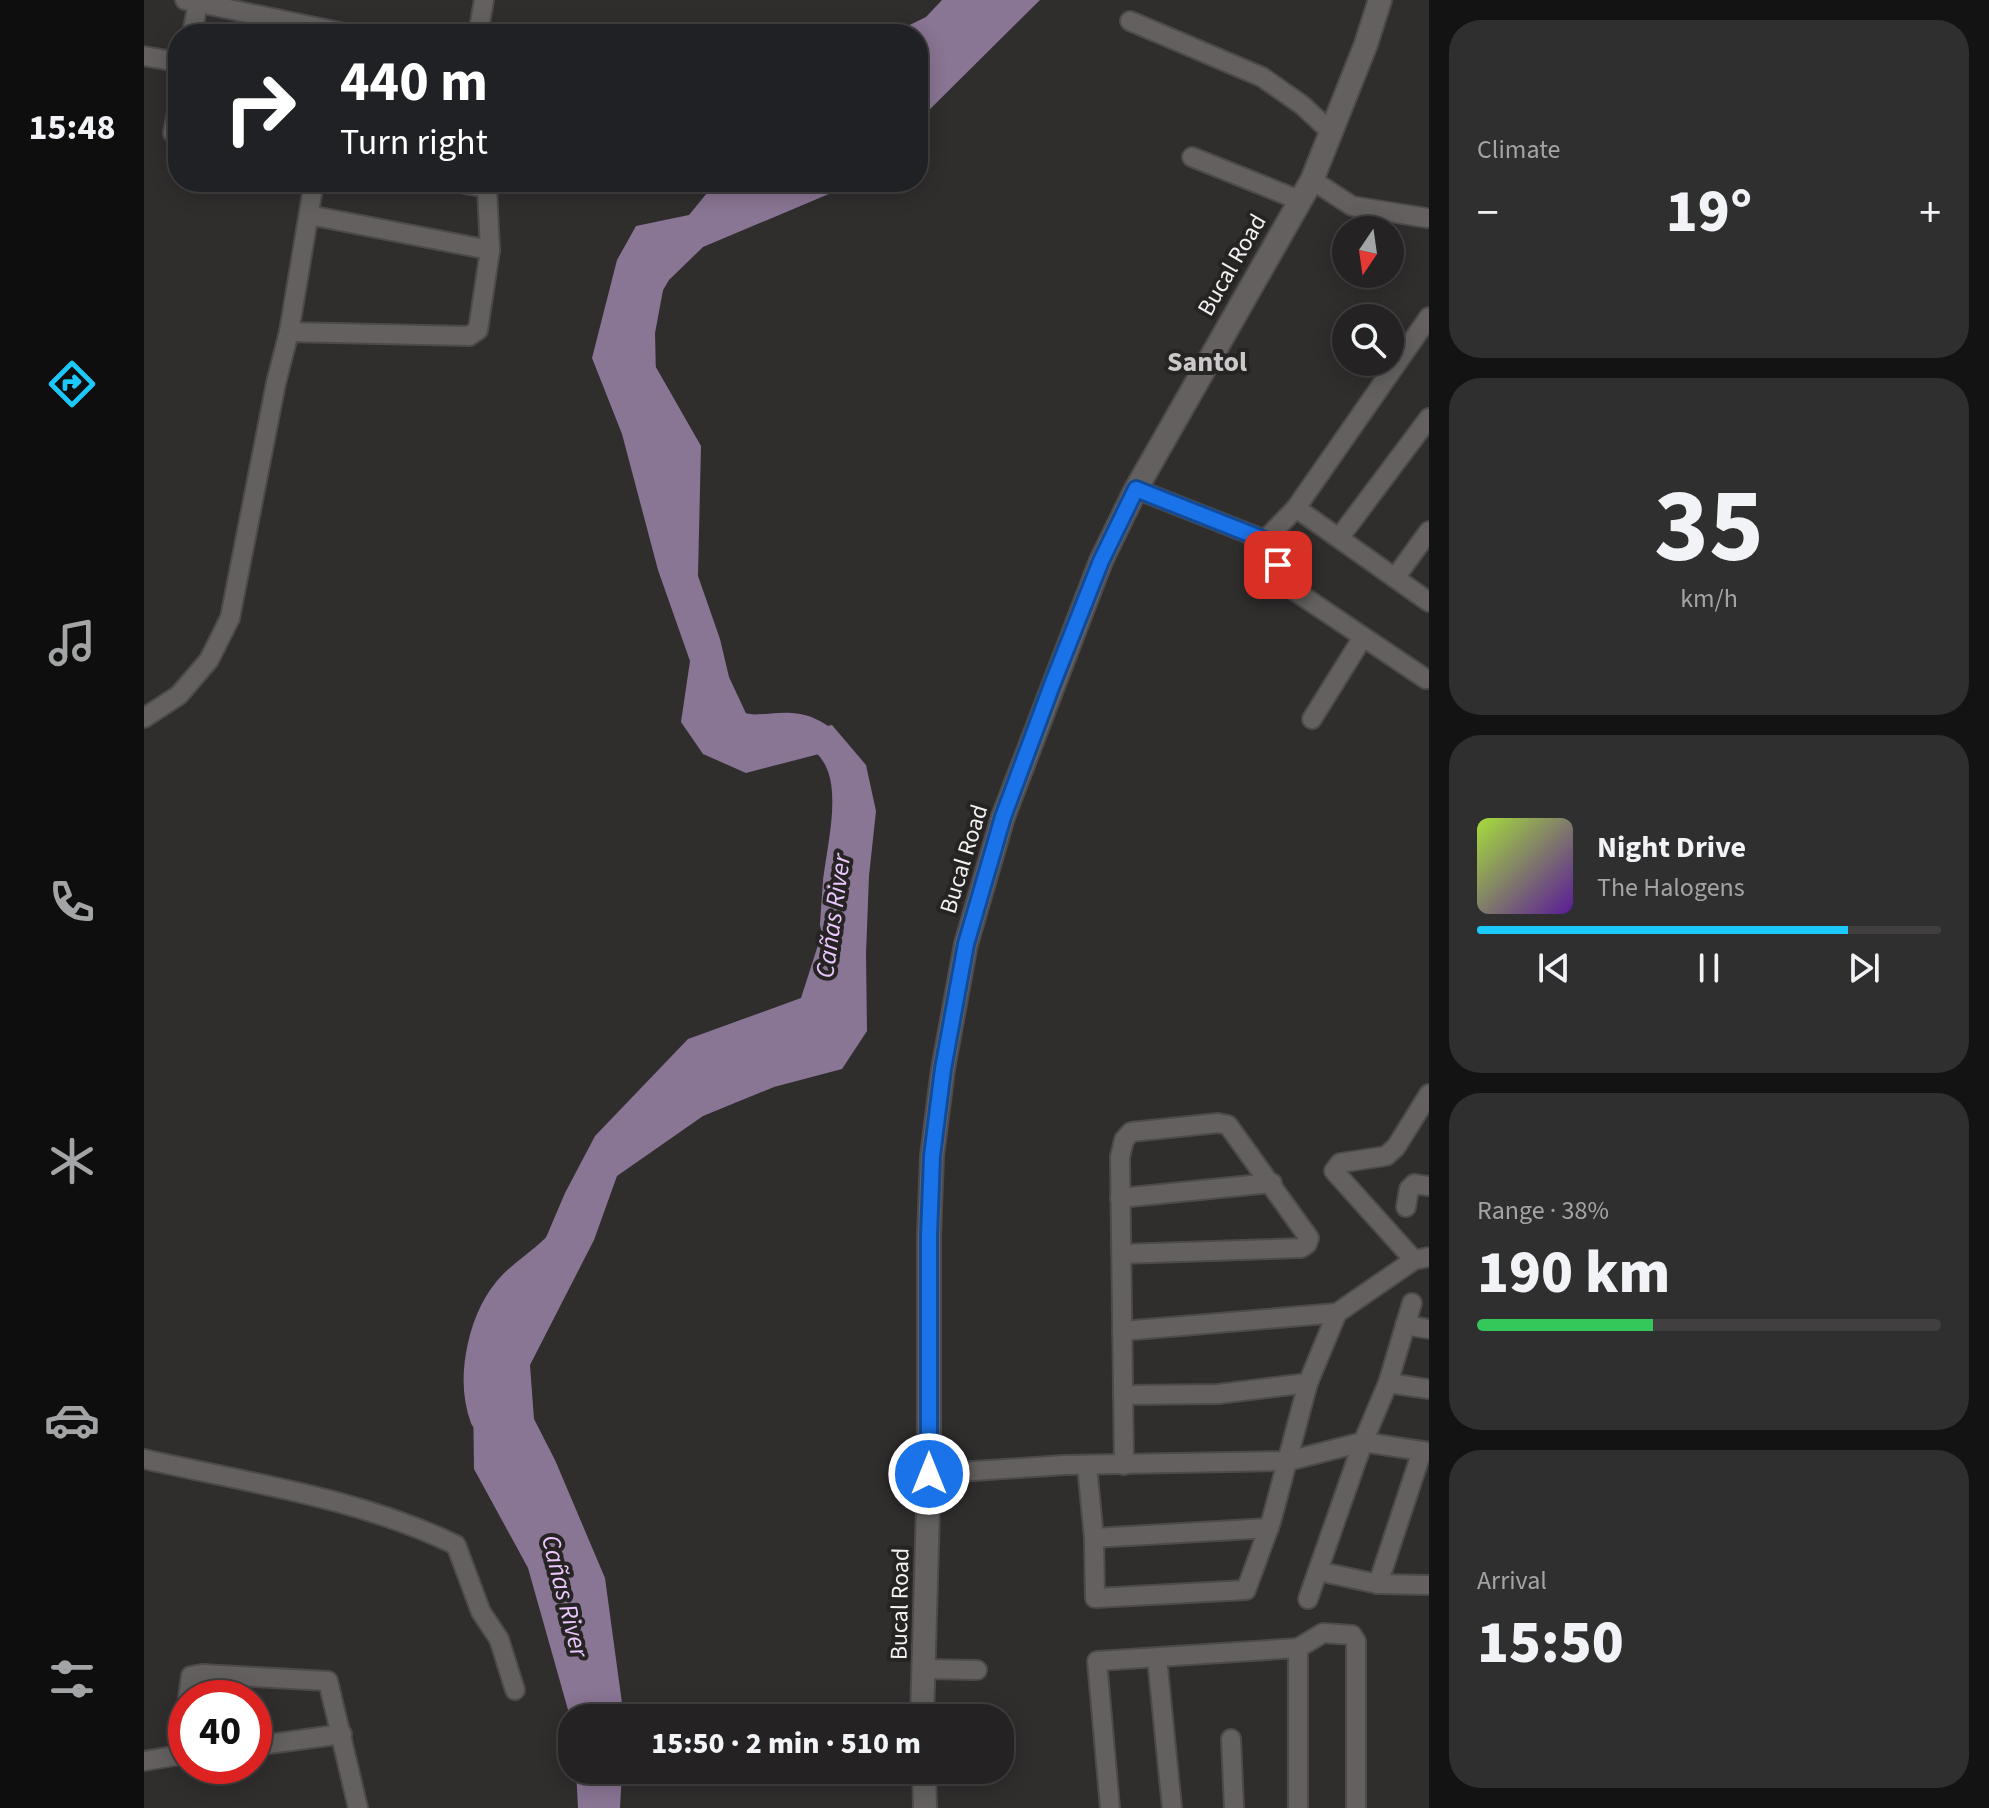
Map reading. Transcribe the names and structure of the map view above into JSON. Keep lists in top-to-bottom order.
{
  "streets": {
    "street": ["Bucal Road"]
  },
  "districts": ["Santol"],
  "water": ["Cañas River"],
  "north": "bottom",
  "page": {
    "tabs": "15:48",
    "tile": [
      "Climate",
      ["35", "km/h"],
      ["Range · 38%", "190 km"],
      ["Arrival", "15:50"]
    ],
    "turn": ["440 m", "Turn right"],
    "heat": ["−", "19°", "+"],
    "song": ["Night Drive", "The Halogens"],
    "limit": "40",
    "trip": "15:50 · 2 min · 510 m"
  }
}
